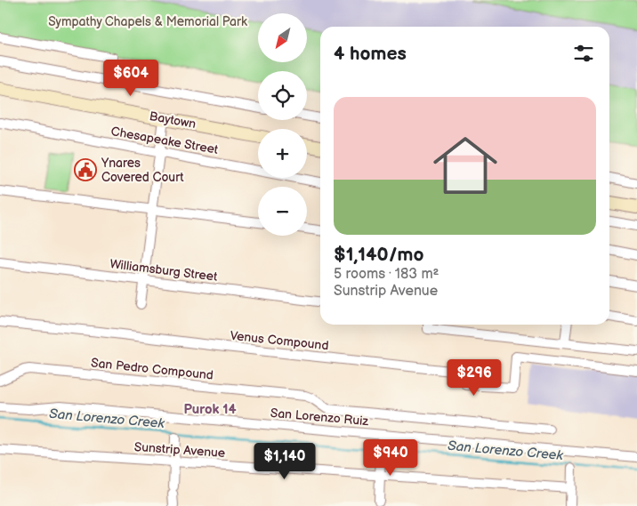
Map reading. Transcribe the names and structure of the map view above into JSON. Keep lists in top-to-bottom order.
{
  "streets": {
    "main road": ["Baytown"],
    "street": [
      "Chesapeake Street",
      "Williamsburg Street",
      "Venus Compound",
      "San Pedro Compound",
      "San Lorenzo Ruiz",
      "Sunstrip Avenue"
    ]
  },
  "districts": ["Purok 14"],
  "water": ["San Lorenzo Creek"],
  "parks": ["Sympathy Chapels & Memorial Park"],
  "places": {
    "public building": ["Ynares Covered Court"]
  },
  "north": "bottom left",
  "page": {
    "map_buttons": ["+", "−"],
    "heading": "4 homes",
    "price": [
      "$604",
      "$296",
      "$940",
      "$1,140"
    ],
    "list": [
      {
        "name": "$1,140/mo",
        "note": "5 rooms · 183 m² · Sunstrip Avenue"
      }
    ]
  }
}
